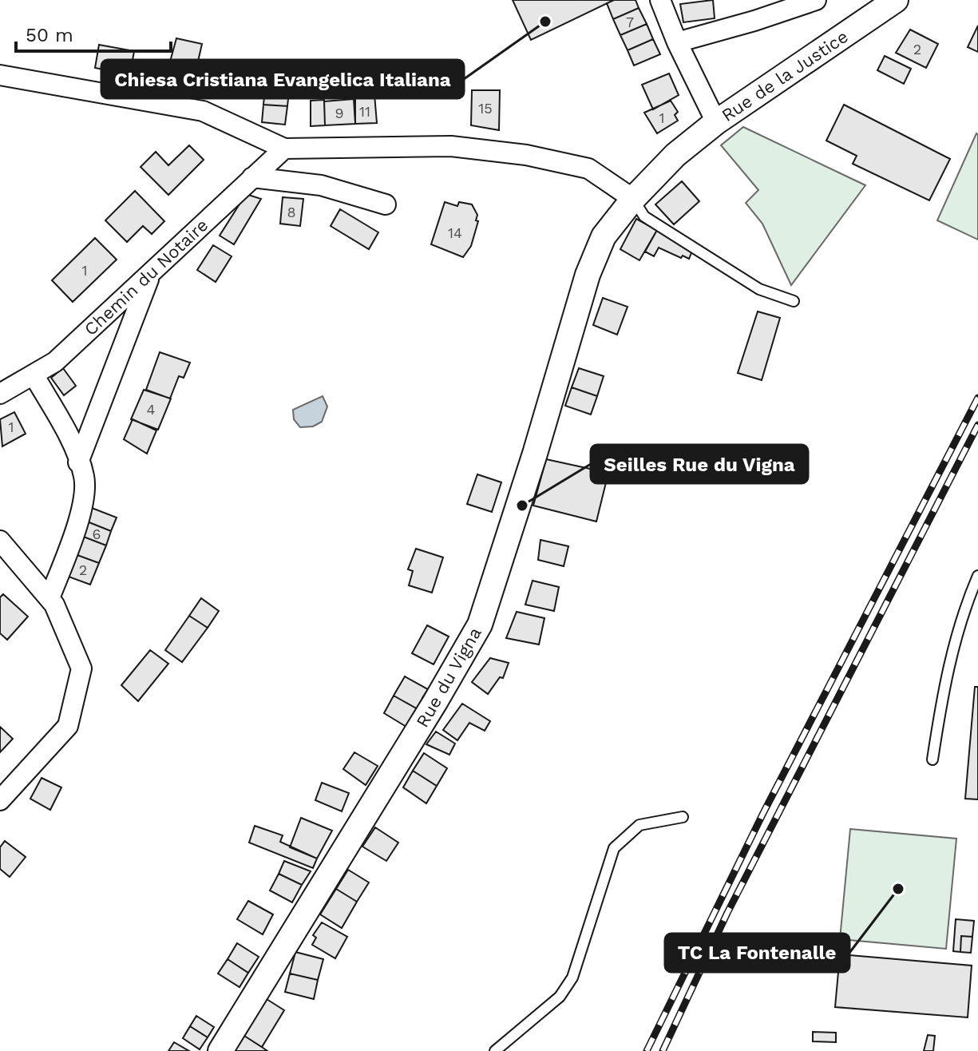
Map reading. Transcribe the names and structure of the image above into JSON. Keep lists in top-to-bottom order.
{
  "streets": {
    "street": ["Rue de la Justice", "Chemin du Notaire", "Rue du Vigna"]
  },
  "crossings": [
    ["Rue de la Justice", "Rue du Vigna"]
  ],
  "places": ["Chiesa Cristiana Evangelica Italiana", "Seilles Rue du Vigna", "TC La Fontenalle"],
  "house_numbers": [
    "7",
    "2",
    "15",
    "11",
    "9",
    "1",
    "8",
    "14",
    "1",
    "4",
    "1",
    "6",
    "2"
  ],
  "scale_bar": "50 m"
}
